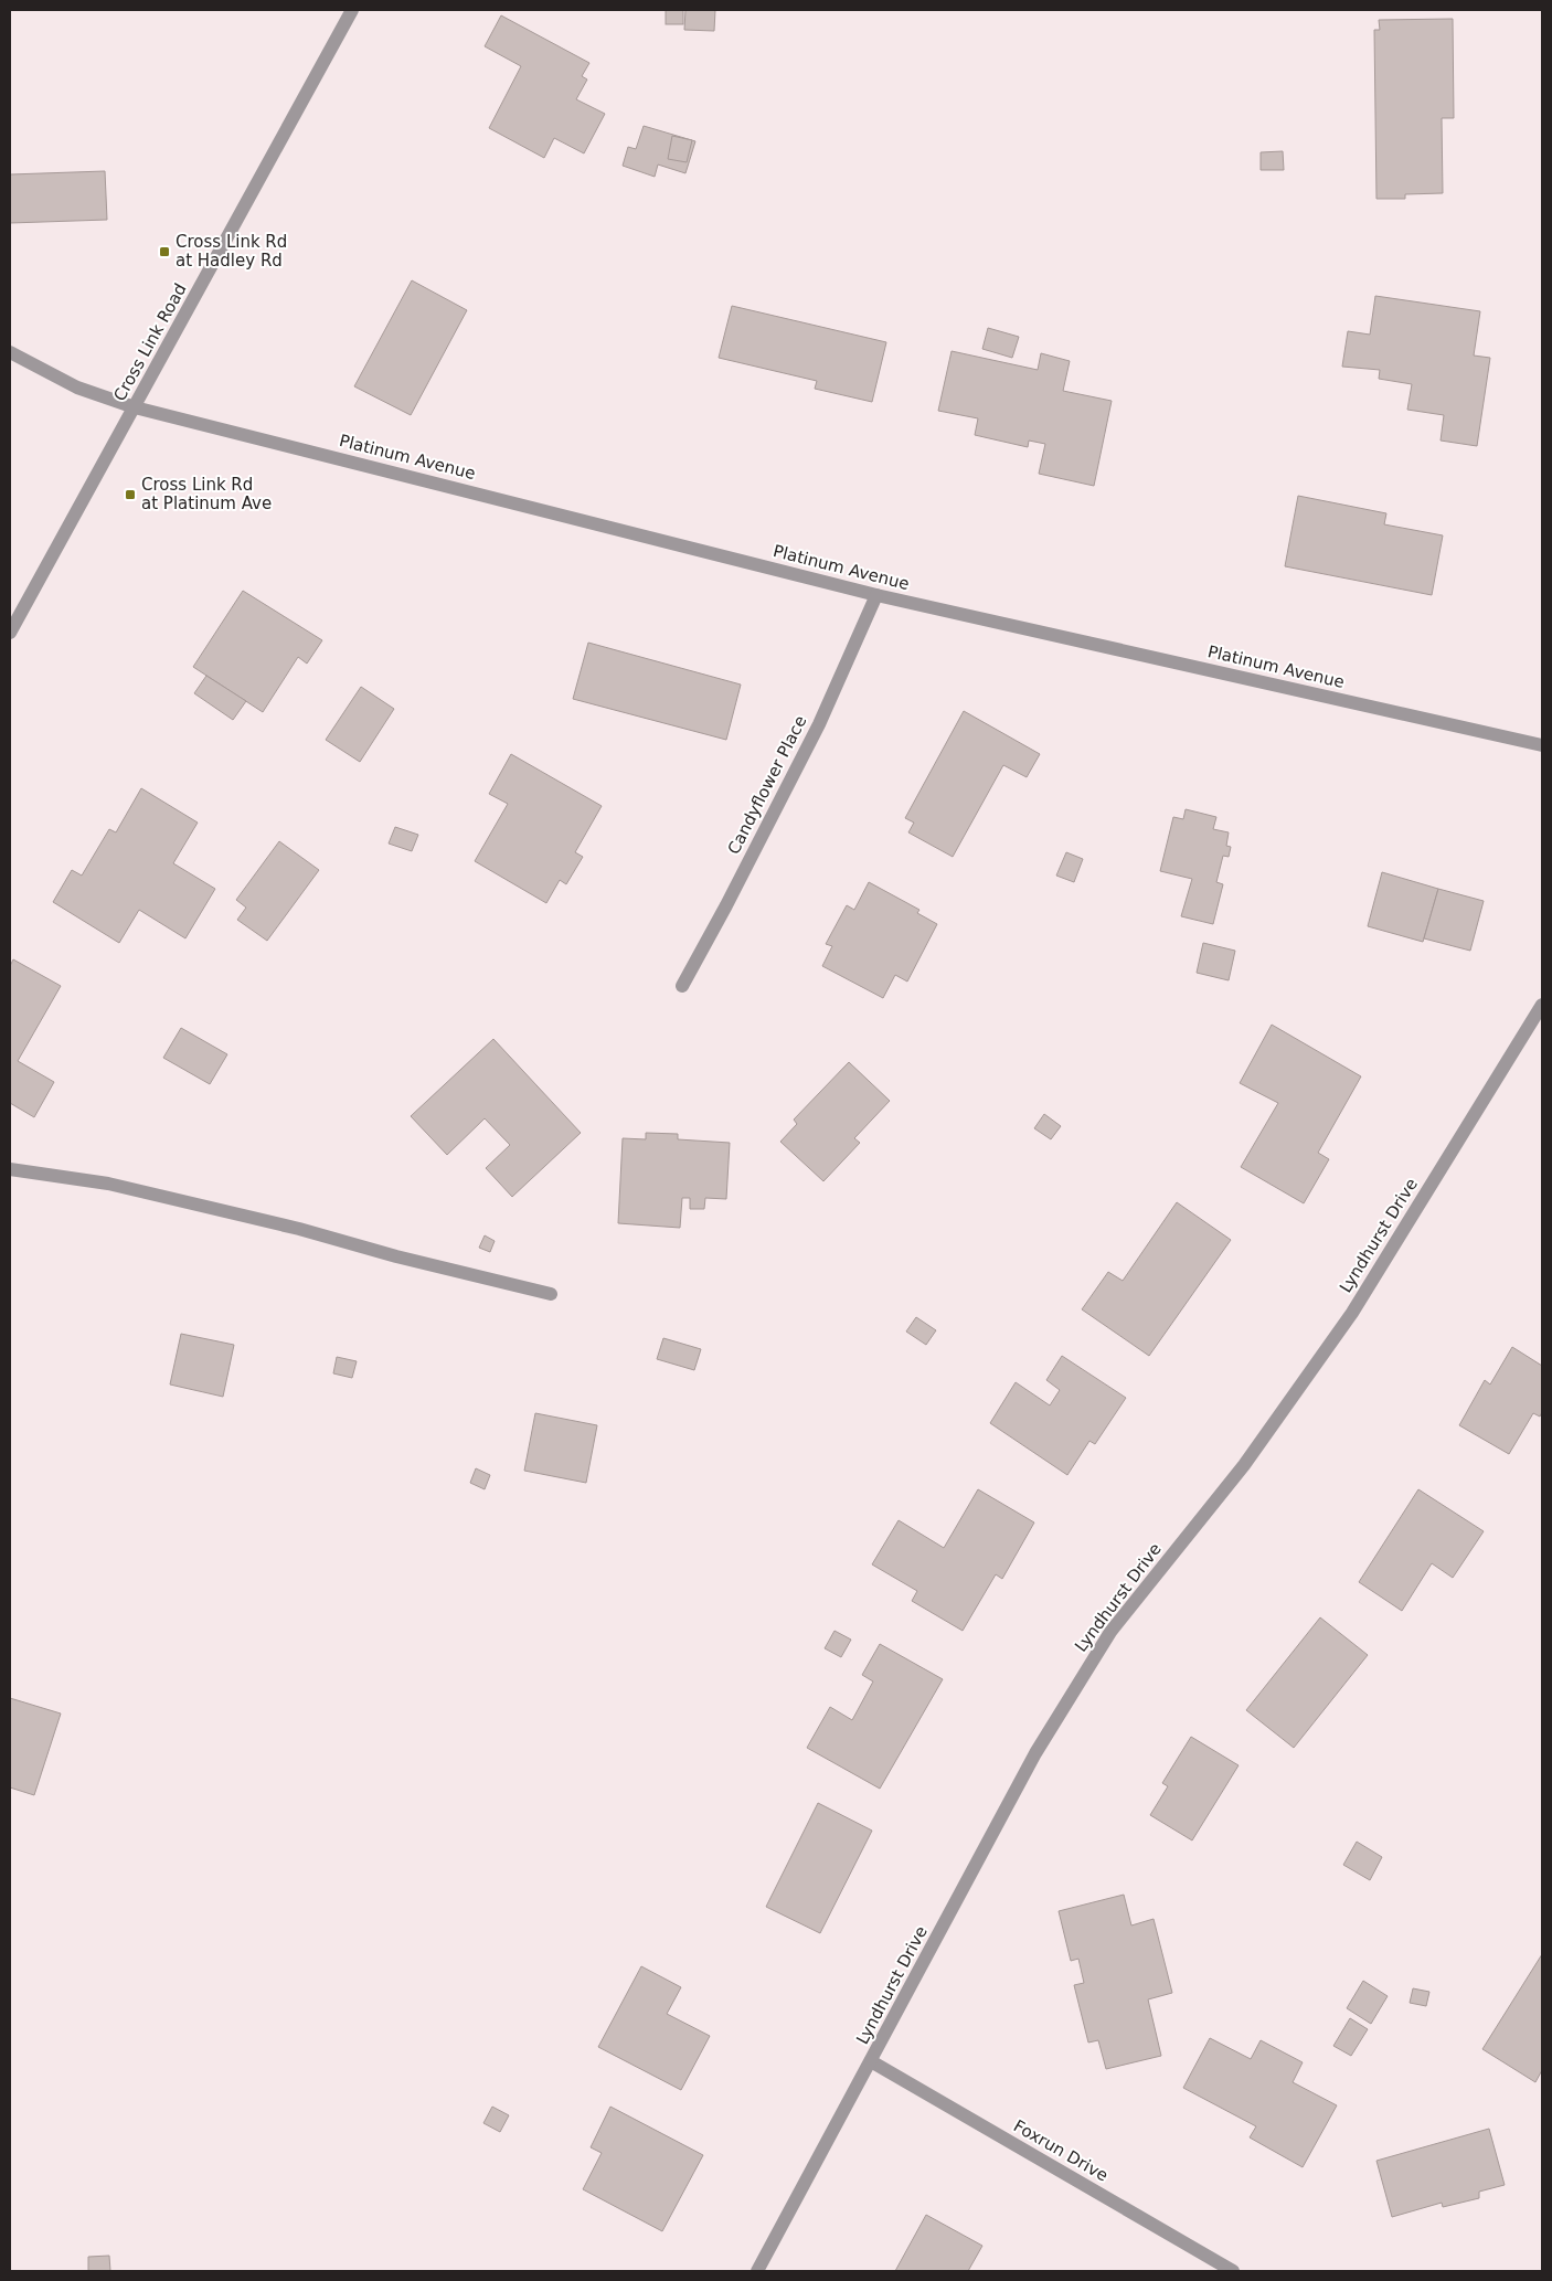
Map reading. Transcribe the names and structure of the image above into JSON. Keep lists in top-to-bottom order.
{
  "streets": {
    "street": [
      "Cross Link Road",
      "Platinum Avenue",
      "Candyflower Place",
      "Lyndhurst Drive",
      "Foxrun Drive"
    ]
  },
  "crossings": [
    ["Cross Link Road", "Platinum Avenue"],
    ["Platinum Avenue", "Candyflower Place"],
    ["Lyndhurst Drive", "Foxrun Drive"]
  ],
  "places": {
    "transit": ["Cross Link Rd at Hadley Rd", "Cross Link Rd at Platinum Ave"]
  }
}
